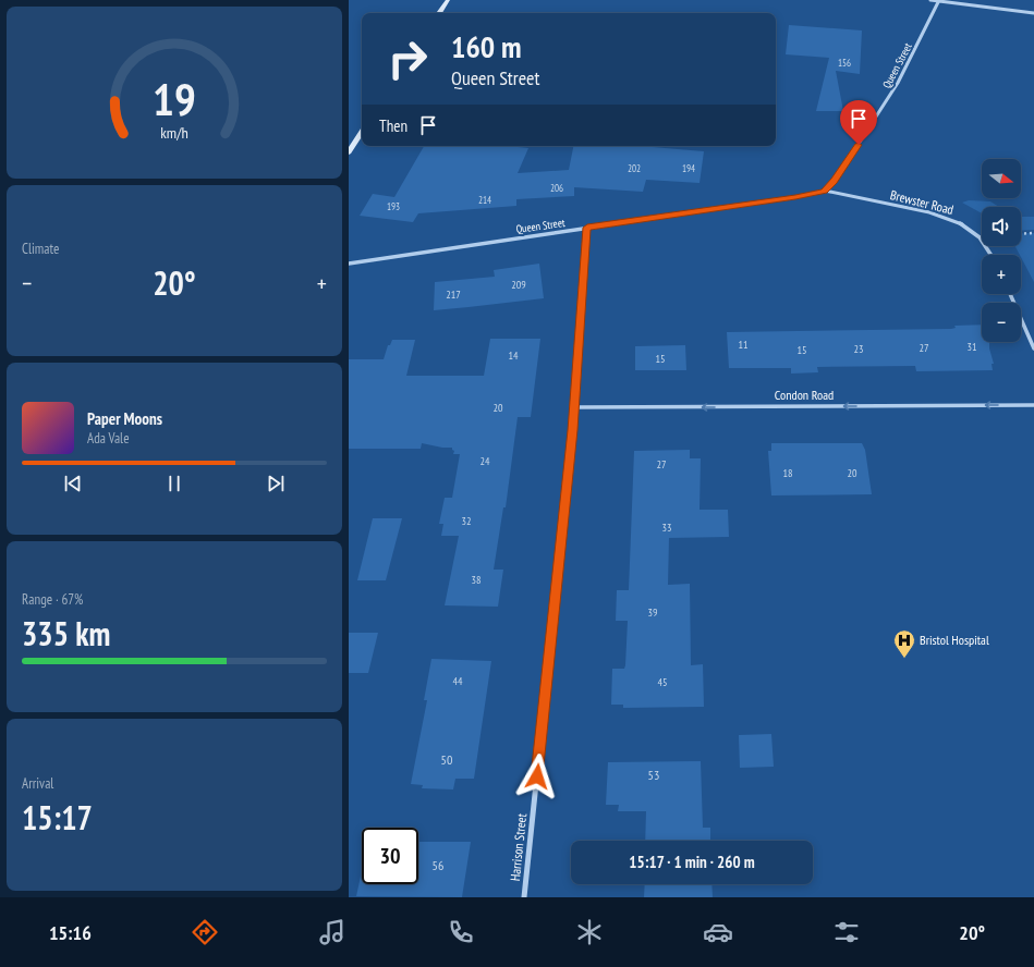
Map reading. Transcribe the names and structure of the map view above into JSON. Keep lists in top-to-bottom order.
{
  "streets": {
    "street": [
      "Queen Street",
      "Brewster Road",
      "Condon Road",
      "Harrison Street"
    ]
  },
  "crossings": [
    ["Queen Street", "Brewster Road"],
    ["Queen Street", "Harrison Street"],
    ["Condon Road", "Harrison Street"]
  ],
  "one_way": ["Condon Road"],
  "places": {
    "hospital": ["Bristol Hospital"]
  },
  "house_numbers": [
    "156",
    "202",
    "194",
    "206",
    "214",
    "193",
    "209",
    "217",
    "11",
    "31",
    "27",
    "23",
    "15",
    "14",
    "15",
    "20",
    "24",
    "27",
    "18",
    "20",
    "32",
    "33",
    "38",
    "39",
    "44",
    "45",
    "50",
    "53",
    "56"
  ],
  "north": "right",
  "page": {
    "turn": ["160 m", "Queen Street"],
    "then": "Then",
    "map_buttons": ["+", "−"],
    "tile": [
      "Climate",
      ["Range · 67%", "335 km"],
      ["Arrival", "15:17"]
    ],
    "heat": ["−", "20°", "+"],
    "song": ["Paper Moons", "Ada Vale"],
    "limit": "30",
    "trip": "15:17 · 1 min · 260 m",
    "tabs": ["15:16", "20°"],
    "gauge": ["19", "km/h"]
  }
}
